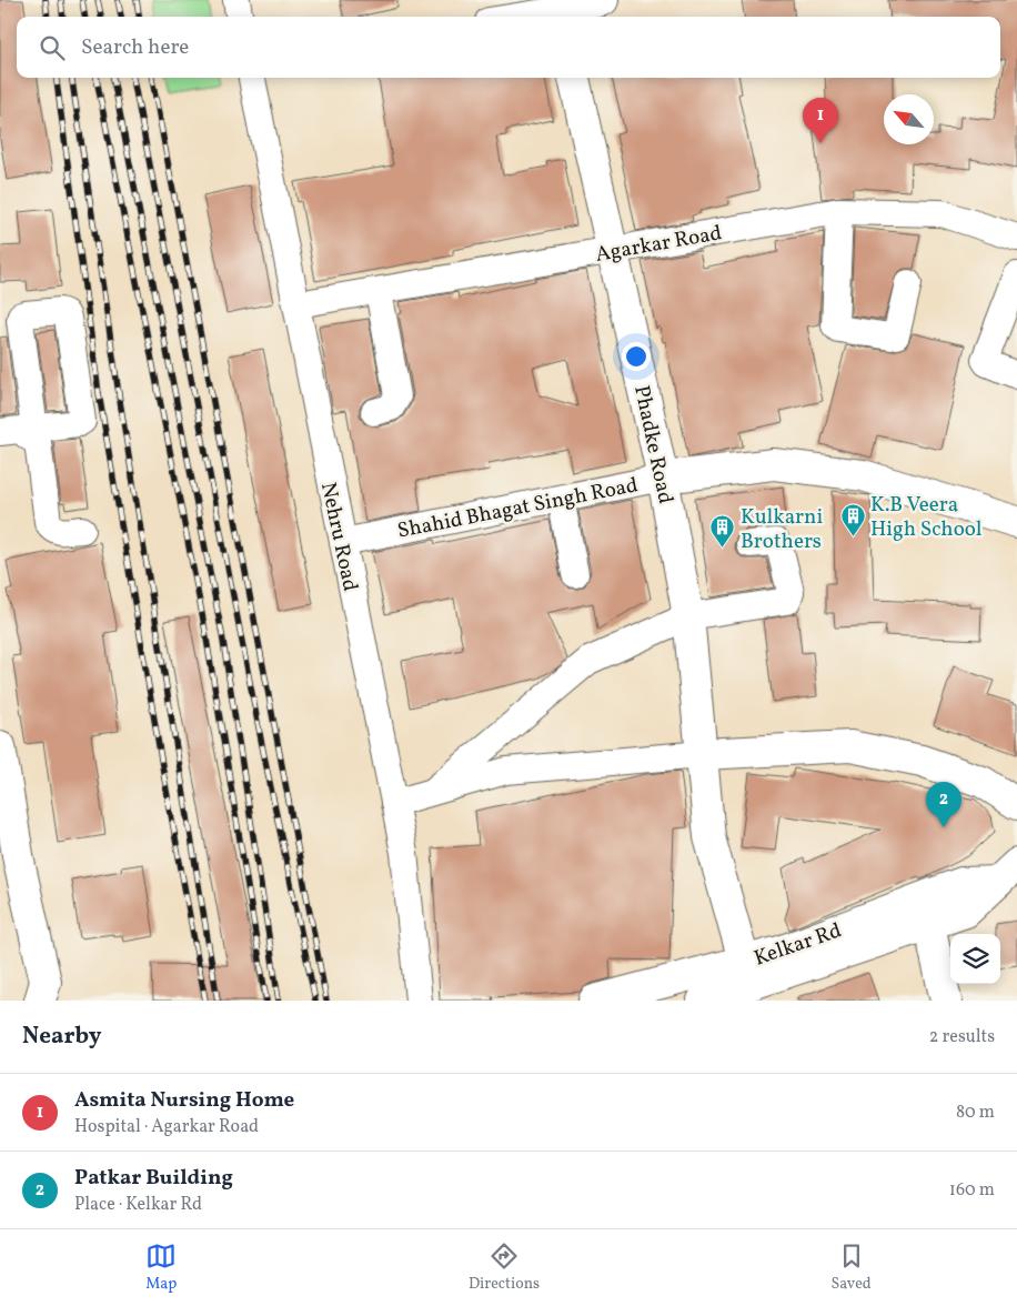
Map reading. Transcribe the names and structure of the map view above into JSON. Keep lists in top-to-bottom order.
{
  "streets": {
    "street": [
      "Agarkar Road",
      "Phadke Road",
      "Shahid Bhagat Singh Road",
      "Nehru Road",
      "Kelkar Rd"
    ]
  },
  "crossings": [
    ["Agarkar Road", "Phadke Road"],
    ["Agarkar Road", "Nehru Road"],
    ["Phadke Road", "Shahid Bhagat Singh Road"],
    ["Phadke Road", "Kelkar Rd"],
    ["Shahid Bhagat Singh Road", "Nehru Road"]
  ],
  "places": {
    "building": ["K.B Veera High School", "Kulkarni Brothers"]
  },
  "north": "top left",
  "page": {
    "search": "Search here",
    "pins": ["1", "2"],
    "heading": ["Nearby", "2 results"],
    "list": [
      {
        "mark": "1",
        "name": "Asmita Nursing Home",
        "note": "Hospital · Agarkar Road",
        "value": "80 m"
      },
      {
        "mark": "2",
        "name": "Patkar Building",
        "note": "Place · Kelkar Rd",
        "value": "160 m"
      }
    ],
    "nav": ["Map", "Directions", "Saved"]
  }
}
